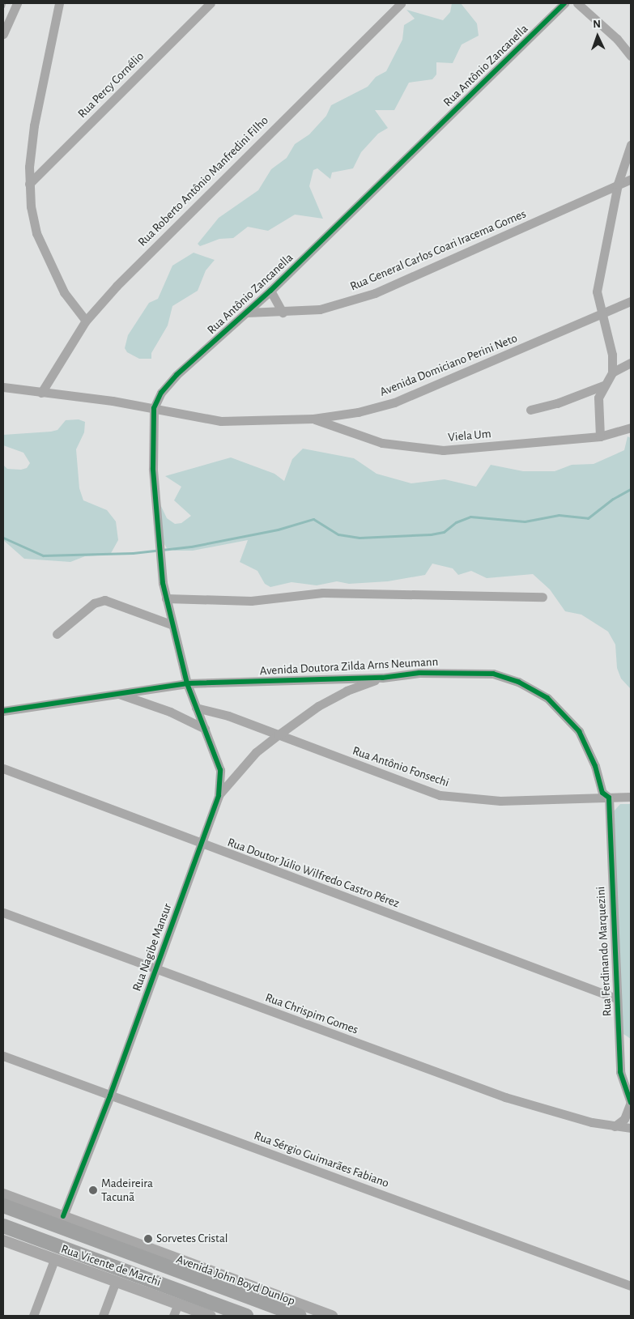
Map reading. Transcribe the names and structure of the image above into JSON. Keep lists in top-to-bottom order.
{
  "streets": {
    "main road": ["Avenida John Boyd Dunlop"],
    "street": [
      "Rua Antônio Zancanella",
      "Rua Percy Cornélio",
      "Rua Roberto Antônio Manfredini Filho",
      "Rua General Carlos Coari Iracema Gomes",
      "Avenida Domiciano Perini Neto",
      "Viela Um",
      "Avenida Doutora Zilda Arns Neumann",
      "Rua Antônio Fonsechi",
      "Rua Doutor Júlio Wilfredo Castro Pérez",
      "Rua Nagibe Mansur",
      "Rua Ferdinando Marquezini",
      "Rua Chrispim Gomes",
      "Rua Sérgio Guimarães Fabiano",
      "Rua Vicente de Marchi"
    ]
  },
  "crossings": [
    ["Rua Antônio Zancanella", "Rua General Carlos Coari Iracema Gomes"],
    ["Rua Antônio Zancanella", "Avenida Domiciano Perini Neto"],
    ["Rua Antônio Zancanella", "Avenida Doutora Zilda Arns Neumann"],
    ["Rua Antônio Zancanella", "Rua Nagibe Mansur"],
    ["Rua Roberto Antônio Manfredini Filho", "Avenida Domiciano Perini Neto"],
    ["Avenida Domiciano Perini Neto", "Viela Um"],
    ["Avenida Doutora Zilda Arns Neumann", "Rua Antônio Fonsechi"],
    ["Avenida Doutora Zilda Arns Neumann", "Rua Nagibe Mansur"],
    ["Avenida Doutora Zilda Arns Neumann", "Rua Ferdinando Marquezini"],
    ["Rua Antônio Fonsechi", "Rua Nagibe Mansur"],
    ["Rua Antônio Fonsechi", "Rua Ferdinando Marquezini"],
    ["Rua Doutor Júlio Wilfredo Castro Pérez", "Rua Nagibe Mansur"],
    ["Rua Doutor Júlio Wilfredo Castro Pérez", "Rua Ferdinando Marquezini"],
    ["Rua Nagibe Mansur", "Rua Chrispim Gomes"],
    ["Rua Nagibe Mansur", "Rua Sérgio Guimarães Fabiano"],
    ["Rua Nagibe Mansur", "Avenida John Boyd Dunlop"]
  ],
  "places": ["Madeireira Tacunã", "Sorvetes Cristal"],
  "north": "top"
}
